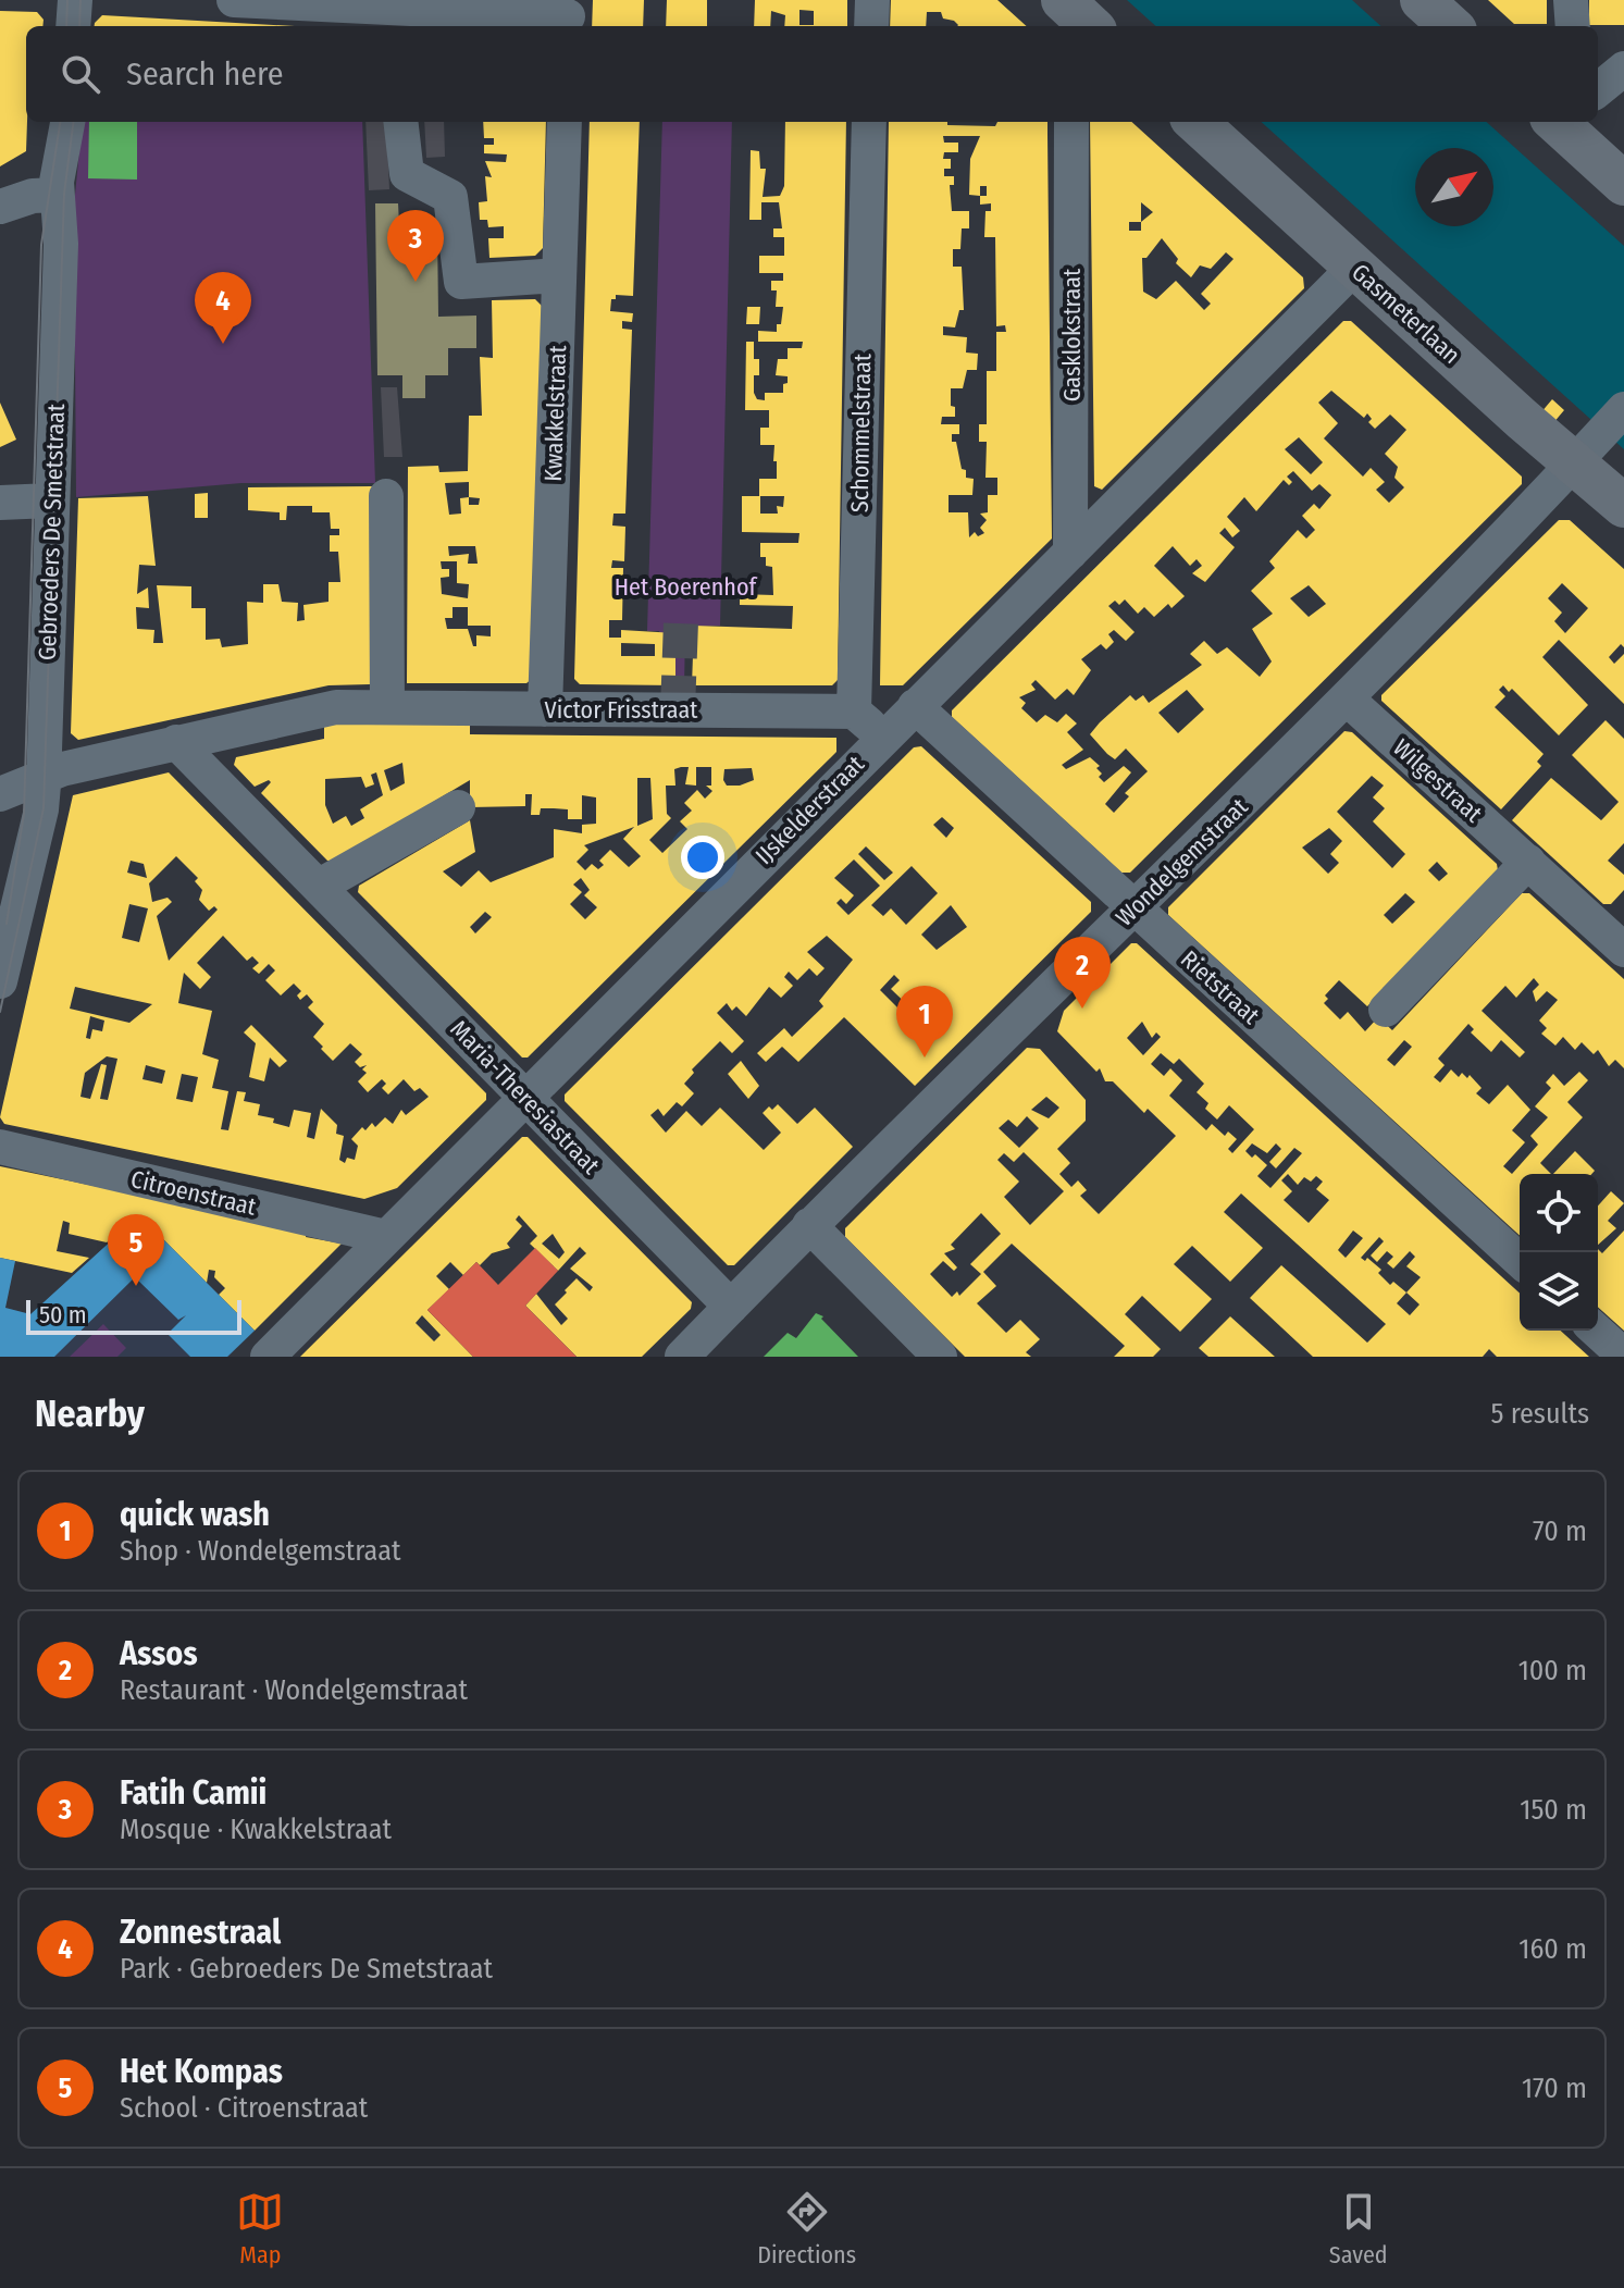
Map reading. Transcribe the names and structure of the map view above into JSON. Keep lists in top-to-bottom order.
{
  "streets": {
    "main road": ["Gasmeterlaan"],
    "street": [
      "Gasklokstraat",
      "Kwakkelstraat",
      "Schommelstraat",
      "Gebroeders De Smetstraat",
      "Victor Frisstraat",
      "Wilgestraat",
      "IJskelderstraat",
      "Wondelgemstraat",
      "Rietstraat",
      "Maria-Theresiastraat",
      "Citroenstraat"
    ]
  },
  "crossings": [
    ["Gasmeterlaan", "IJskelderstraat"],
    ["Gasmeterlaan", "Wondelgemstraat"],
    ["Gasklokstraat", "IJskelderstraat"],
    ["Kwakkelstraat", "Victor Frisstraat"],
    ["Schommelstraat", "Victor Frisstraat"],
    ["Gebroeders De Smetstraat", "Victor Frisstraat"],
    ["Victor Frisstraat", "Maria-Theresiastraat"],
    ["Wilgestraat", "Wondelgemstraat"],
    ["IJskelderstraat", "Rietstraat"],
    ["IJskelderstraat", "Maria-Theresiastraat"],
    ["IJskelderstraat", "Citroenstraat"],
    ["Wondelgemstraat", "Rietstraat"],
    ["Wondelgemstraat", "Maria-Theresiastraat"]
  ],
  "parks": ["Het Boerenhof"],
  "scale_bar": "50 m",
  "north": "top right",
  "page": {
    "search": "Search here",
    "pins": [
      "3",
      "4",
      "2",
      "1",
      "5"
    ],
    "scale": "50 m",
    "heading": ["Nearby", "5 results"],
    "list": [
      {
        "mark": "1",
        "name": "quick wash",
        "note": "Shop · Wondelgemstraat",
        "value": "70 m"
      },
      {
        "mark": "2",
        "name": "Assos",
        "note": "Restaurant · Wondelgemstraat",
        "value": "100 m"
      },
      {
        "mark": "3",
        "name": "Fatih Camii",
        "note": "Mosque · Kwakkelstraat",
        "value": "150 m"
      },
      {
        "mark": "4",
        "name": "Zonnestraal",
        "note": "Park · Gebroeders De Smetstraat",
        "value": "160 m"
      },
      {
        "mark": "5",
        "name": "Het Kompas",
        "note": "School · Citroenstraat",
        "value": "170 m"
      }
    ],
    "nav": ["Map", "Directions", "Saved"]
  }
}
